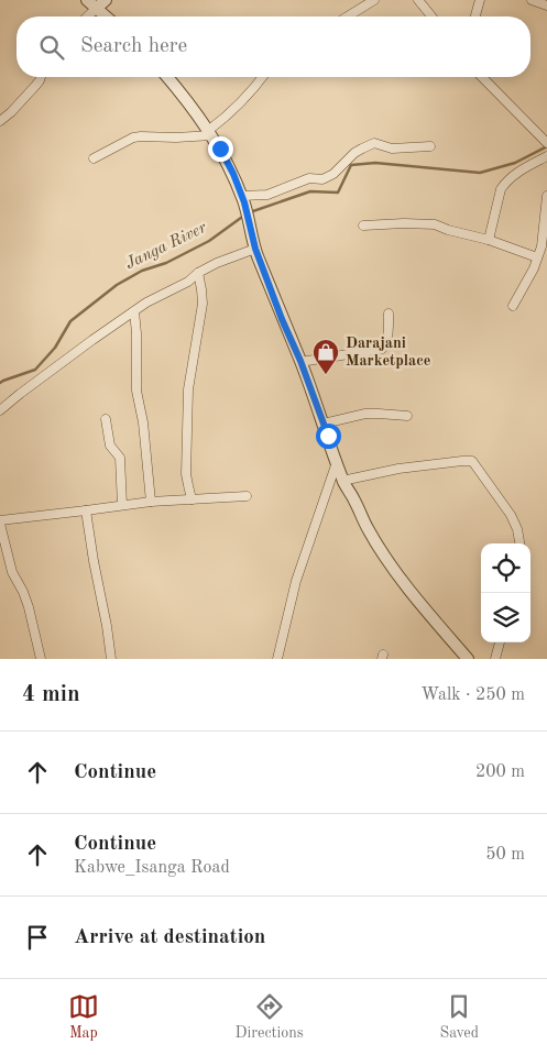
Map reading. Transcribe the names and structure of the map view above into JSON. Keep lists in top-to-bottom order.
{
  "water": ["Janga River"],
  "places": {
    "shop": ["Darajani Marketplace"]
  },
  "page": {
    "search": "Search here",
    "heading": ["4 min", "Walk · 250 m"],
    "list": [
      ["Continue", "200 m"],
      ["Continue", "Kabwe_Isanga Road", "50 m"],
      "Arrive at destination"
    ],
    "nav": ["Map", "Directions", "Saved"]
  }
}
